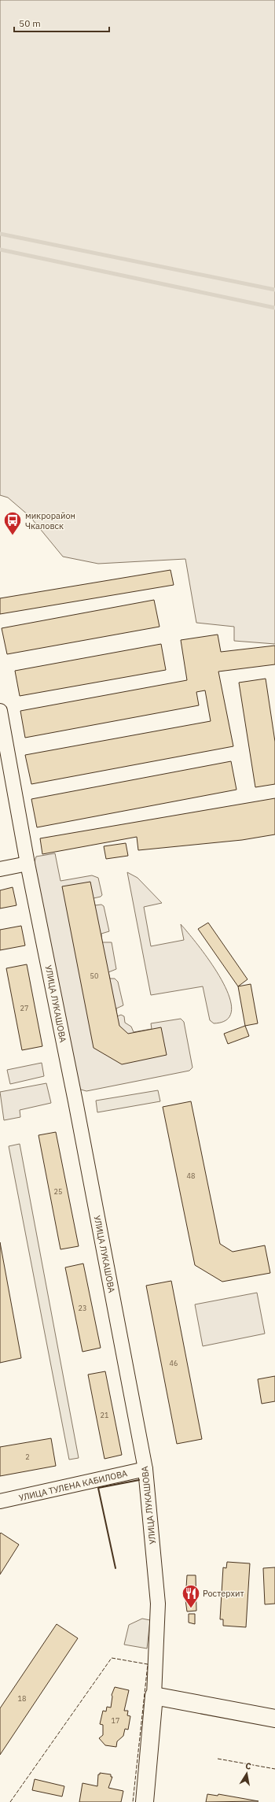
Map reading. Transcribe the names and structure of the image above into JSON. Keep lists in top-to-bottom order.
{
  "streets": {
    "main road": ["УЛИЦА ЛУКАШОВА"],
    "street": ["УЛИЦА ТУЛЕНА КАБИЛОВА"]
  },
  "crossings": [
    ["УЛИЦА ЛУКАШОВА", "УЛИЦА ТУЛЕНА КАБИЛОВА"]
  ],
  "places": {
    "bus stop": ["микрорайон Чкаловск"],
    "restaurant": ["Ростерхит"]
  },
  "house_numbers": [
    "50",
    "27",
    "48",
    "25",
    "23",
    "46",
    "21",
    "2",
    "18",
    "17"
  ],
  "scale_bar": "50 m",
  "north": "top"
}
